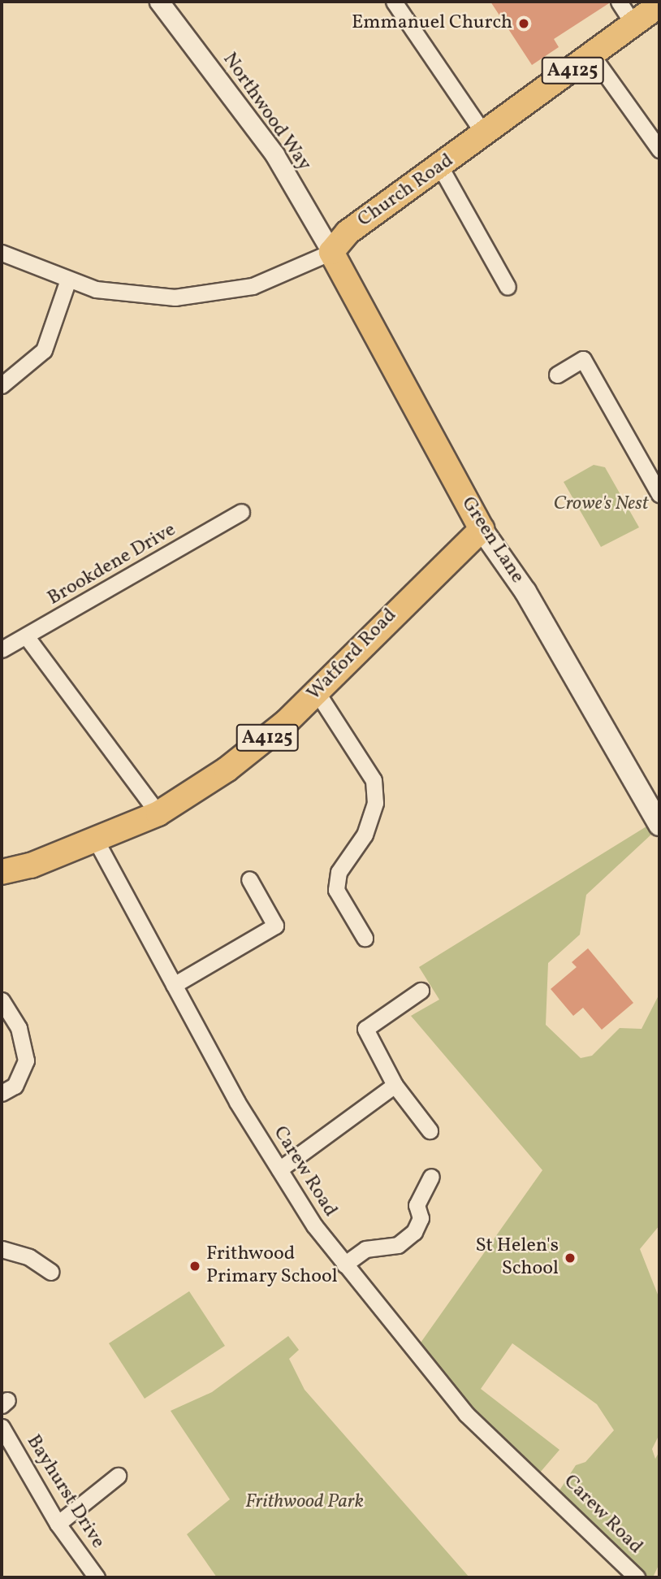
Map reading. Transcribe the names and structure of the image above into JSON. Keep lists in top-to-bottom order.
{
  "streets": {
    "main road": [
      "A4125",
      "Church Road",
      "Green Lane",
      "Watford Road"
    ],
    "street": [
      "Northwood Way",
      "Brookdene Drive",
      "Carew Road",
      "Bayhurst Drive"
    ]
  },
  "crossings": [
    ["A4125", "Church Road"],
    ["Northwood Way", "Church Road"],
    ["Northwood Way", "Green Lane"],
    ["Church Road", "Green Lane"],
    ["Green Lane", "Watford Road"],
    ["Watford Road", "Carew Road"]
  ],
  "parks": ["Crowe's Nest", "Frithwood Park"],
  "places": ["Emmanuel Church", "St Helen's School", "Frithwood Primary School"]
}
